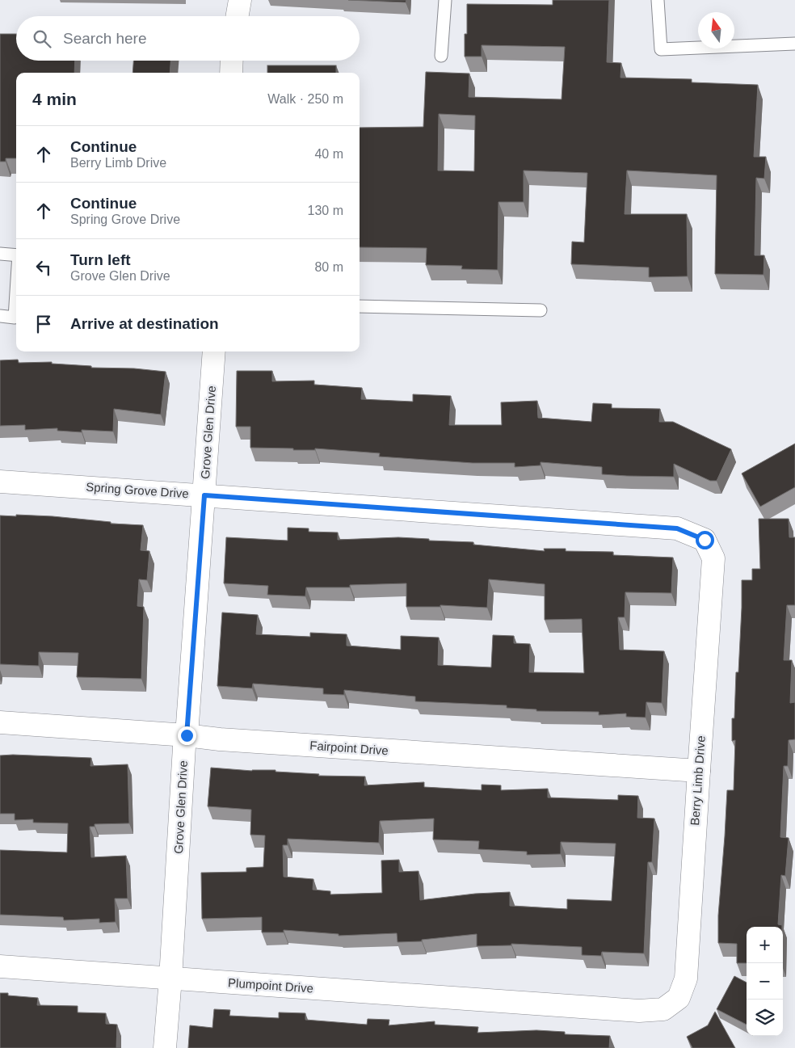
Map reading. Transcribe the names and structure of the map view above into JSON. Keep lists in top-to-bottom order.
{
  "streets": {
    "street": [
      "Grove Glen Drive",
      "Spring Grove Drive",
      "Fairpoint Drive",
      "Berry Limb Drive",
      "Plumpoint Drive"
    ]
  },
  "crossings": [
    ["Grove Glen Drive", "Spring Grove Drive"],
    ["Grove Glen Drive", "Fairpoint Drive"],
    ["Grove Glen Drive", "Plumpoint Drive"],
    ["Spring Grove Drive", "Berry Limb Drive"],
    ["Fairpoint Drive", "Berry Limb Drive"],
    ["Berry Limb Drive", "Plumpoint Drive"]
  ],
  "north": "top",
  "page": {
    "search": "Search here",
    "heading": ["4 min", "Walk · 250 m"],
    "list": [
      ["Continue", "Berry Limb Drive", "40 m"],
      ["Continue", "Spring Grove Drive", "130 m"],
      ["Turn left", "Grove Glen Drive", "80 m"],
      "Arrive at destination"
    ],
    "map_buttons": ["+", "−"]
  }
}
